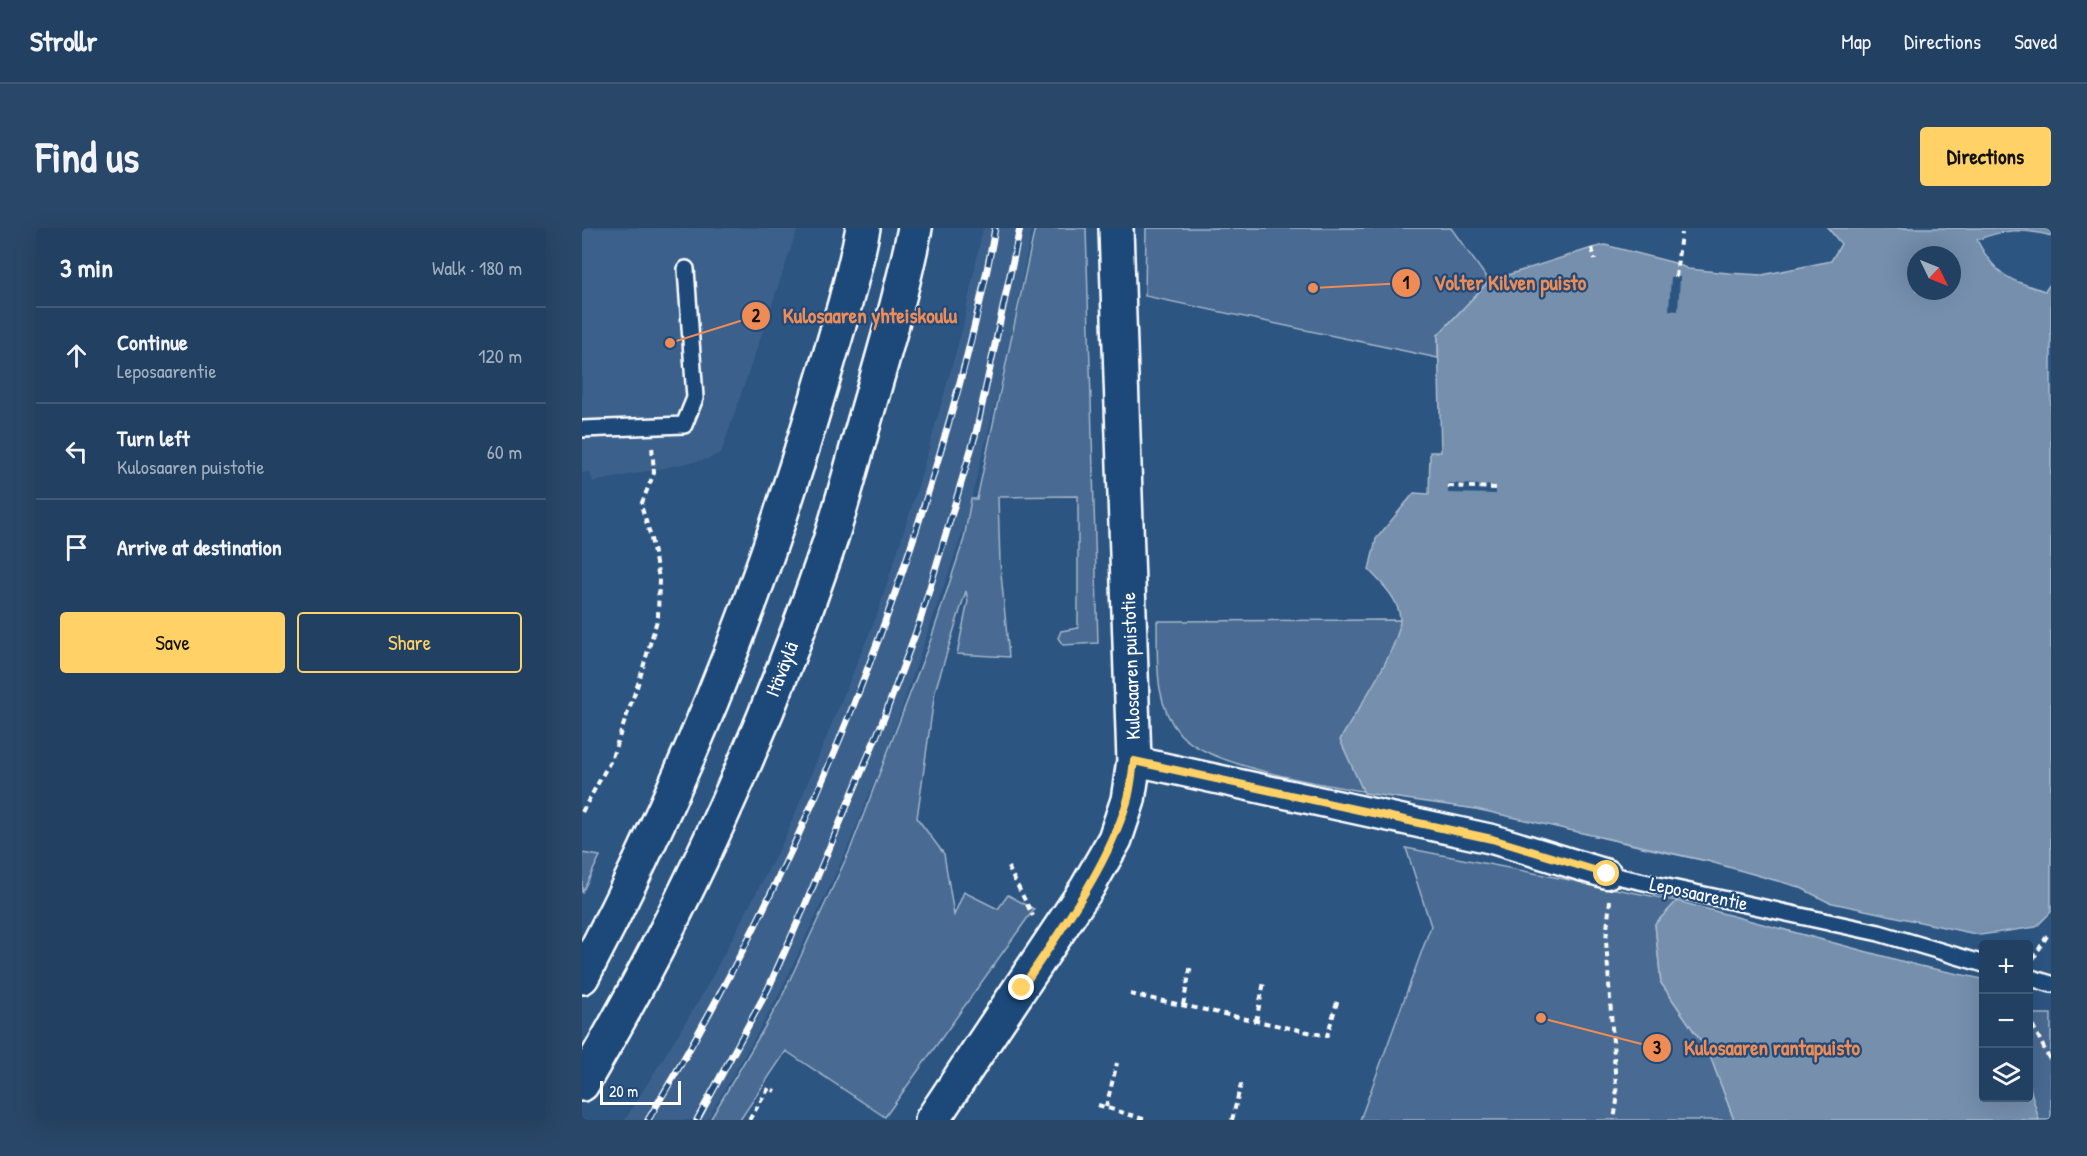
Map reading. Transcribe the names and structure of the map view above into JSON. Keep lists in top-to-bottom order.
{
  "streets": {
    "main road": ["Kulosaaren puistotie", "Itäväylä"],
    "street": ["Leposaarentie"]
  },
  "crossings": [
    ["Kulosaaren puistotie", "Leposaarentie"]
  ],
  "places": ["Volter Kilven puisto", "Kulosaaren yhteiskoulu", "Kulosaaren rantapuisto"],
  "scale_bar": "20 m",
  "north": "bottom right",
  "page": {
    "header": "Strollr",
    "nav": ["Map", "Directions", "Saved"],
    "buttons": [
      "Directions",
      ["Save", "Share"]
    ],
    "title": "Find us",
    "heading": ["3 min", "Walk · 180 m"],
    "list": [
      ["Continue", "Leposaarentie", "120 m"],
      ["Turn left", "Kulosaaren puistotie", "60 m"],
      "Arrive at destination"
    ],
    "map_buttons": ["+", "−"],
    "scale": "20 m"
  }
}
